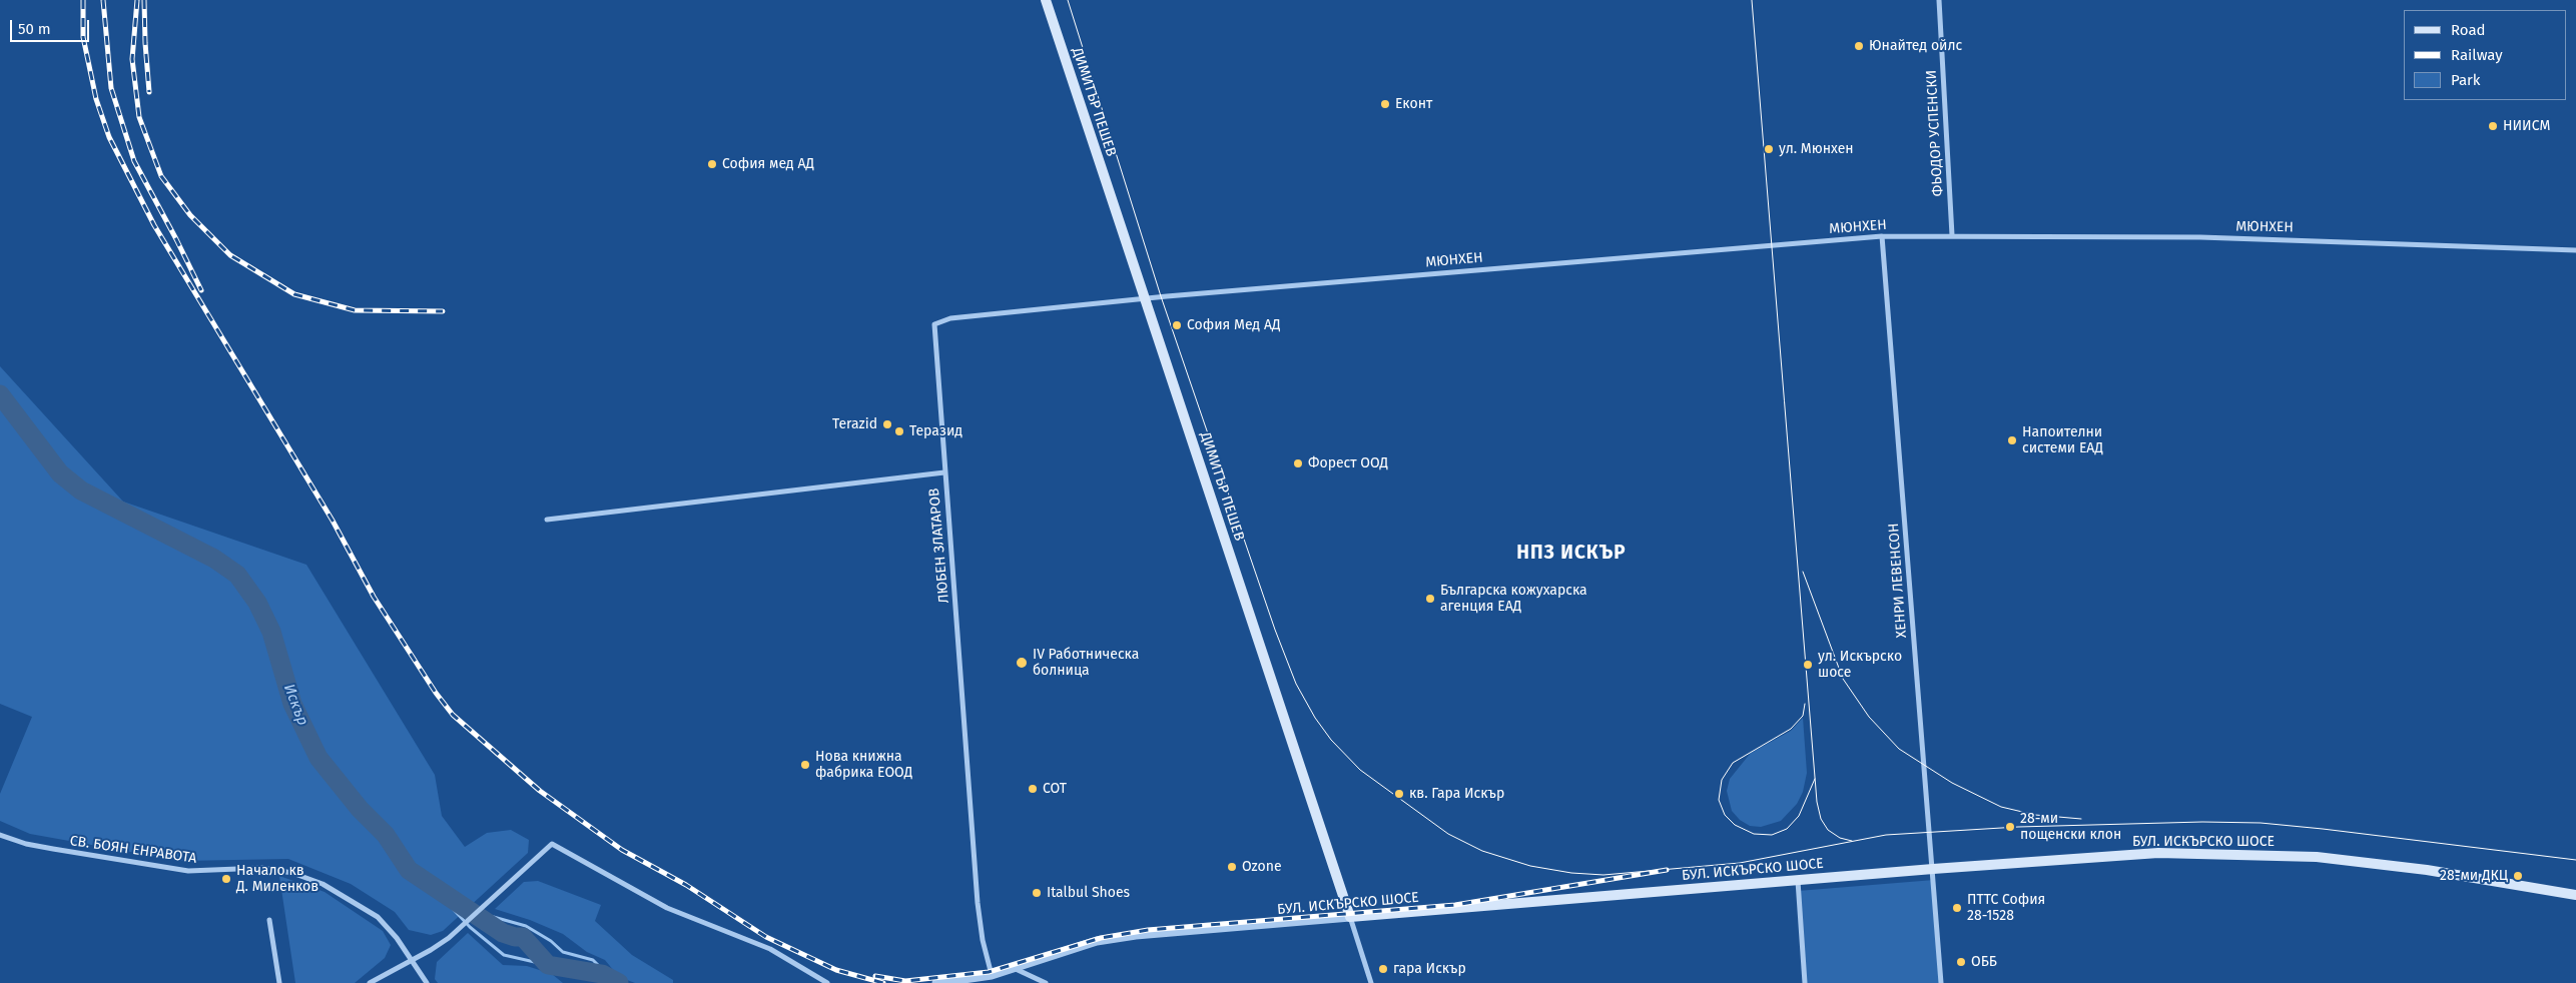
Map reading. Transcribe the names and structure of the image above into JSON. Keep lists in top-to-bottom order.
{
  "streets": {
    "main road": ["ДИМИТЪР ПЕШЕВ", "БУЛ. ИСКЪРСКО ШОСЕ"],
    "street": [
      "ФЬОДОР УСПЕНСКИ",
      "МЮНХЕН",
      "ЛЮБЕН ЗЛАТАРОВ",
      "ХЕНРИ ЛЕВЕНСОН",
      "СВ. БОЯН ЕНРАВОТА"
    ]
  },
  "crossings": [
    ["ДИМИТЪР ПЕШЕВ", "МЮНХЕН"],
    ["ДИМИТЪР ПЕШЕВ", "ЛЮБЕН ЗЛАТАРОВ"],
    ["ДИМИТЪР ПЕШЕВ", "БУЛ. ИСКЪРСКО ШОСЕ"],
    ["ФЬОДОР УСПЕНСКИ", "МЮНХЕН"],
    ["МЮНХЕН", "ЛЮБЕН ЗЛАТАРОВ"],
    ["МЮНХЕН", "ХЕНРИ ЛЕВЕНСОН"],
    ["ЛЮБЕН ЗЛАТАРОВ", "БУЛ. ИСКЪРСКО ШОСЕ"],
    ["ХЕНРИ ЛЕВЕНСОН", "БУЛ. ИСКЪРСКО ШОСЕ"]
  ],
  "districts": ["НПЗ ИСКЪР"],
  "water": ["Искър"],
  "places": [
    "Юнайтед ойлс",
    "Еконт",
    "НИИСМ",
    "ул. Мюнхен",
    "София мед АД",
    "София Мед АД",
    "Terazid",
    "Теразид",
    "Напоителни системи ЕАД",
    "Форест ООД",
    "Българска кожухарска агенция ЕАД",
    "IV Работническа болница",
    "ул. Искърско шосе",
    "Нова книжна фабрика ЕООД",
    "СОТ",
    "кв. Гара Искър",
    "28-ми пощенски клон",
    "Ozone",
    "28-ми ДКЦ",
    "Начало кв Д. Миленков",
    "Italbul Shoes",
    "ПТТС София 28-1528",
    "ОББ",
    "гара Искър"
  ],
  "legend": ["Road", "Railway", "Park"],
  "scale_bar": "50 m"
}
